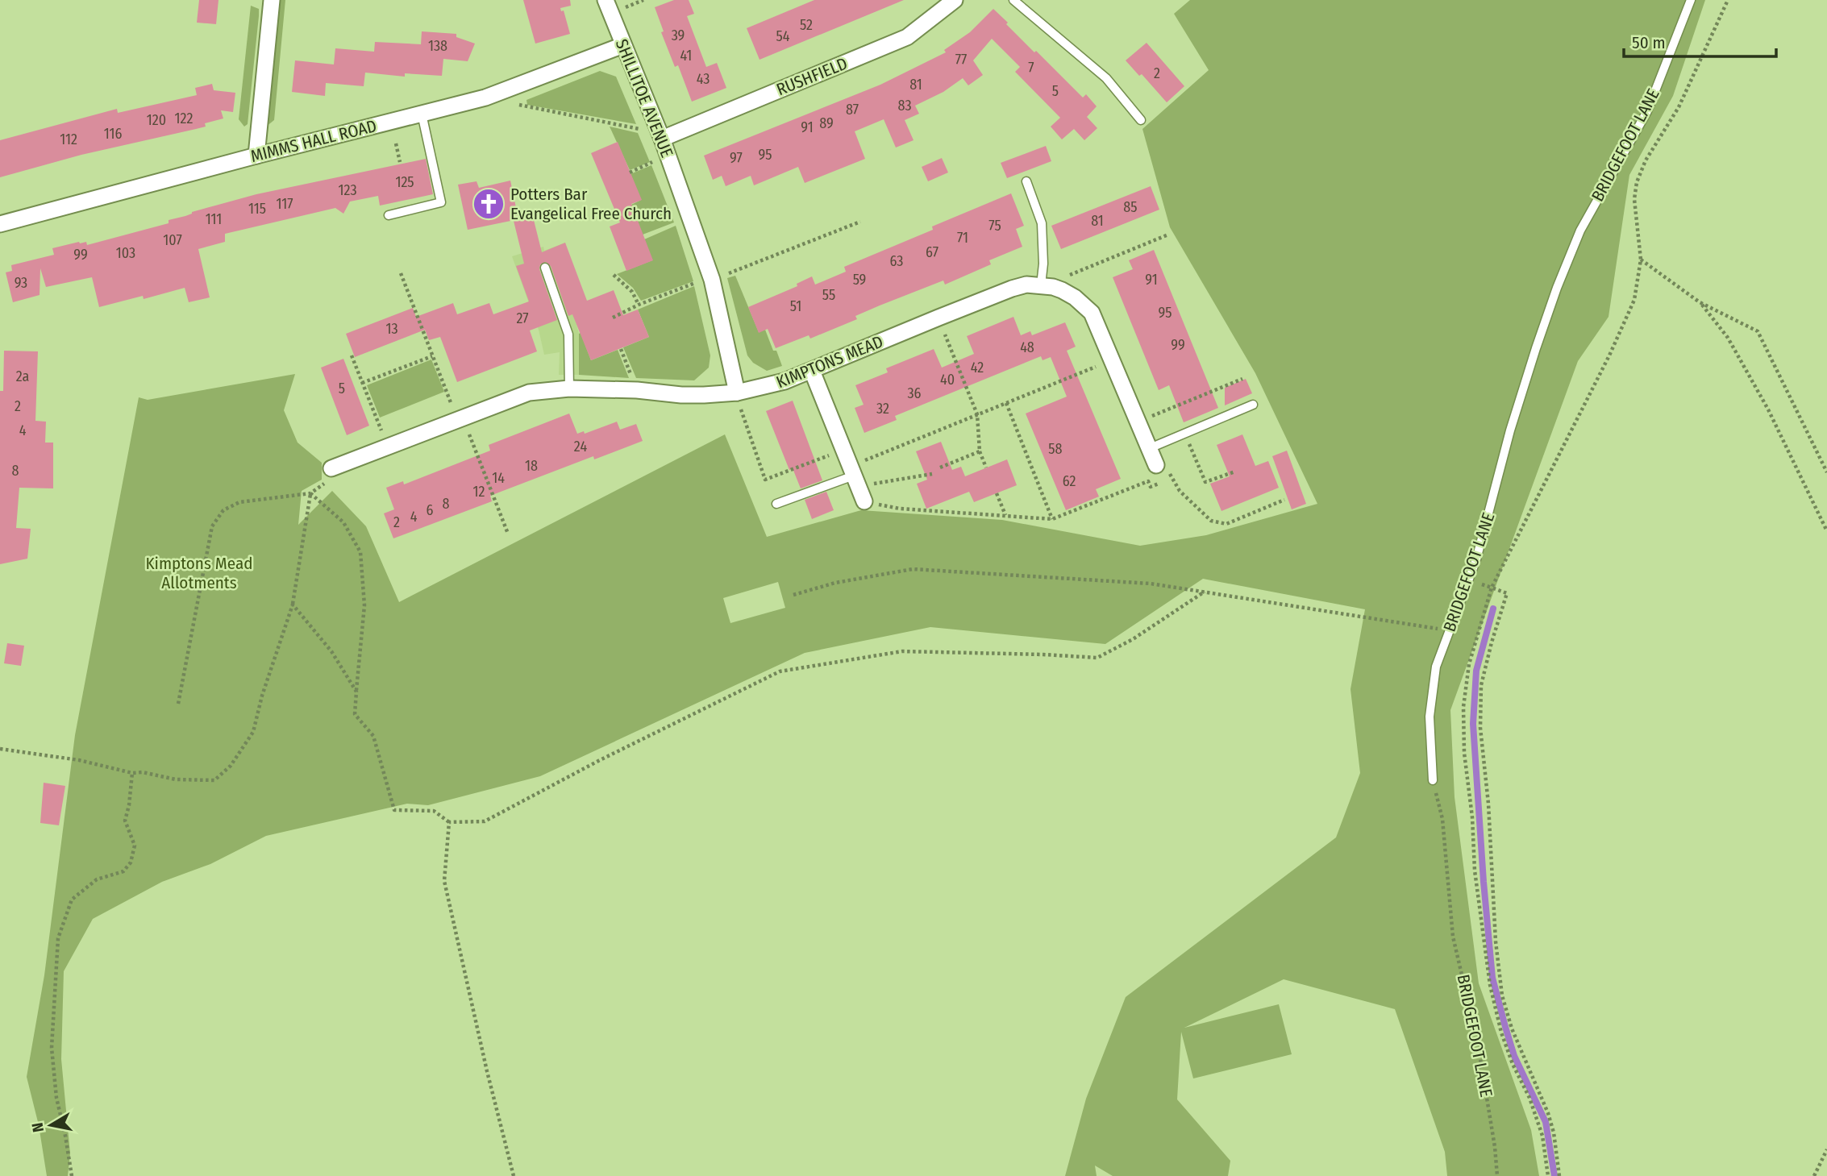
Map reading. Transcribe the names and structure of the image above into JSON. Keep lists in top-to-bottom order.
{
  "streets": {
    "street": [
      "RUSHFIELD",
      "SHILLITOE AVENUE",
      "MIMMS HALL ROAD",
      "KIMPTONS MEAD"
    ],
    "lane": ["BRIDGEFOOT LANE"]
  },
  "crossings": [
    ["RUSHFIELD", "SHILLITOE AVENUE"],
    ["SHILLITOE AVENUE", "MIMMS HALL ROAD"],
    ["SHILLITOE AVENUE", "KIMPTONS MEAD"]
  ],
  "parks": ["Kimptons Mead Allotments"],
  "places": {
    "church": ["Potters Bar Evangelical Free Church"]
  },
  "house_numbers": [
    "52",
    "39",
    "54",
    "138",
    "41",
    "77",
    "7",
    "2",
    "43",
    "81",
    "5",
    "83",
    "87",
    "122",
    "120",
    "89",
    "91",
    "116",
    "112",
    "95",
    "97",
    "125",
    "123",
    "117",
    "85",
    "115",
    "111",
    "81",
    "75",
    "71",
    "107",
    "67",
    "103",
    "99",
    "63",
    "59",
    "91",
    "93",
    "55",
    "51",
    "95",
    "27",
    "13",
    "99",
    "48",
    "42",
    "2a",
    "40",
    "5",
    "36",
    "2",
    "32",
    "4",
    "24",
    "58",
    "18",
    "8",
    "14",
    "62",
    "12",
    "8",
    "6",
    "4",
    "2"
  ],
  "scale_bar": "50 m",
  "north": "left"
}
